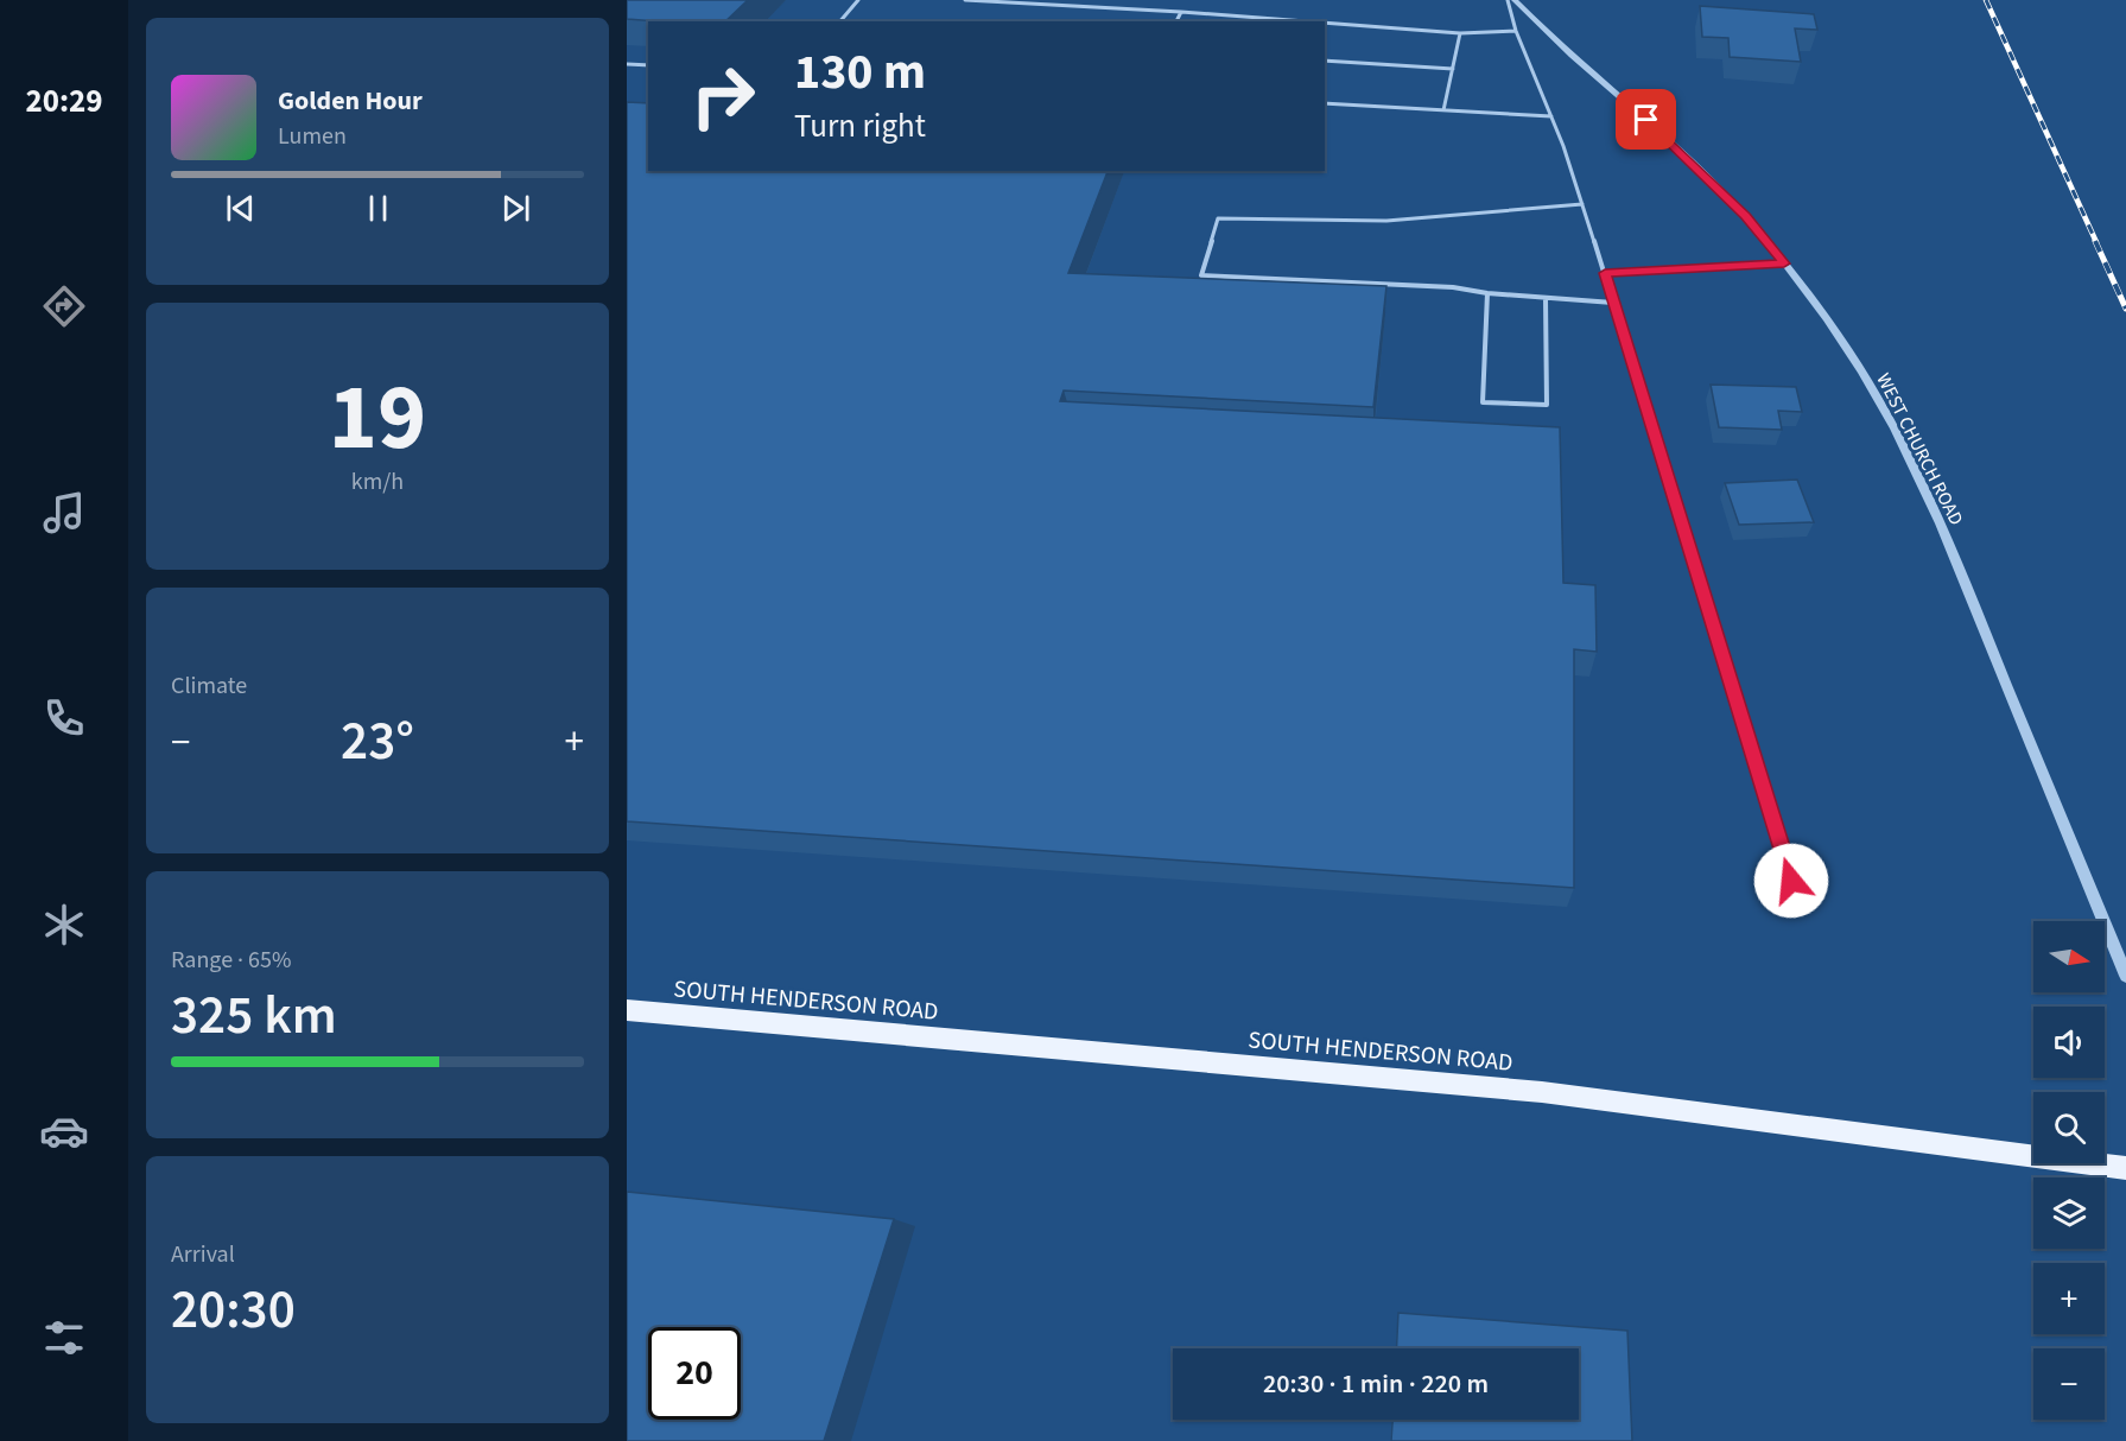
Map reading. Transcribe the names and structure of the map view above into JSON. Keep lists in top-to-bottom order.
{
  "streets": {
    "main road": ["SOUTH HENDERSON ROAD"],
    "street": ["WEST CHURCH ROAD"]
  },
  "north": "right",
  "page": {
    "tabs": "20:29",
    "turn": ["130 m", "Turn right"],
    "song": ["Golden Hour", "Lumen"],
    "tile": [
      ["19", "km/h"],
      "Climate",
      ["Range · 65%", "325 km"],
      ["Arrival", "20:30"]
    ],
    "heat": ["−", "23°", "+"],
    "map_buttons": ["+", "−"],
    "limit": "20",
    "trip": "20:30 · 1 min · 220 m"
  }
}
